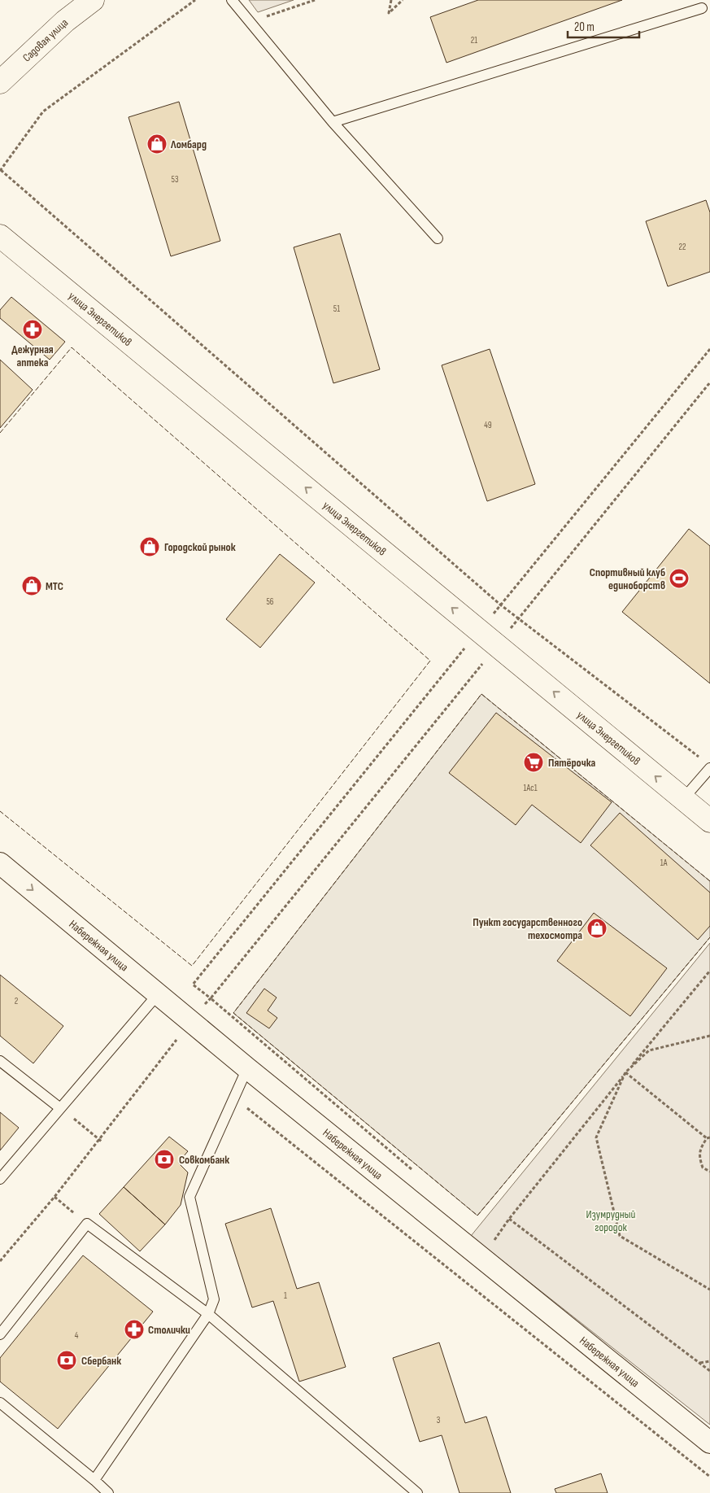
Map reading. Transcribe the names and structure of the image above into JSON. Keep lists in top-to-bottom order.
{
  "streets": {
    "street": ["Садовая улица", "улица Энергетиков", "Набережная улица"]
  },
  "one_way": ["улица Энергетиков"],
  "parks": ["Изумрудный городок"],
  "places": {
    "shop": [
      "Ломбард",
      "Городской рынок",
      "МТС",
      "Пункт государственного техосмотра"
    ],
    "pharmacy": ["Дежурная аптека", "Столички"],
    "sports": ["Спортивный клуб единоборств"],
    "supermarket": ["Пятёрочка"],
    "bank": ["Совкомбанк", "Сбербанк"]
  },
  "house_numbers": [
    "21",
    "53",
    "22",
    "51",
    "49",
    "56",
    "1Ас1",
    "1А",
    "2",
    "1",
    "4",
    "3"
  ],
  "scale_bar": "20 m"
}
